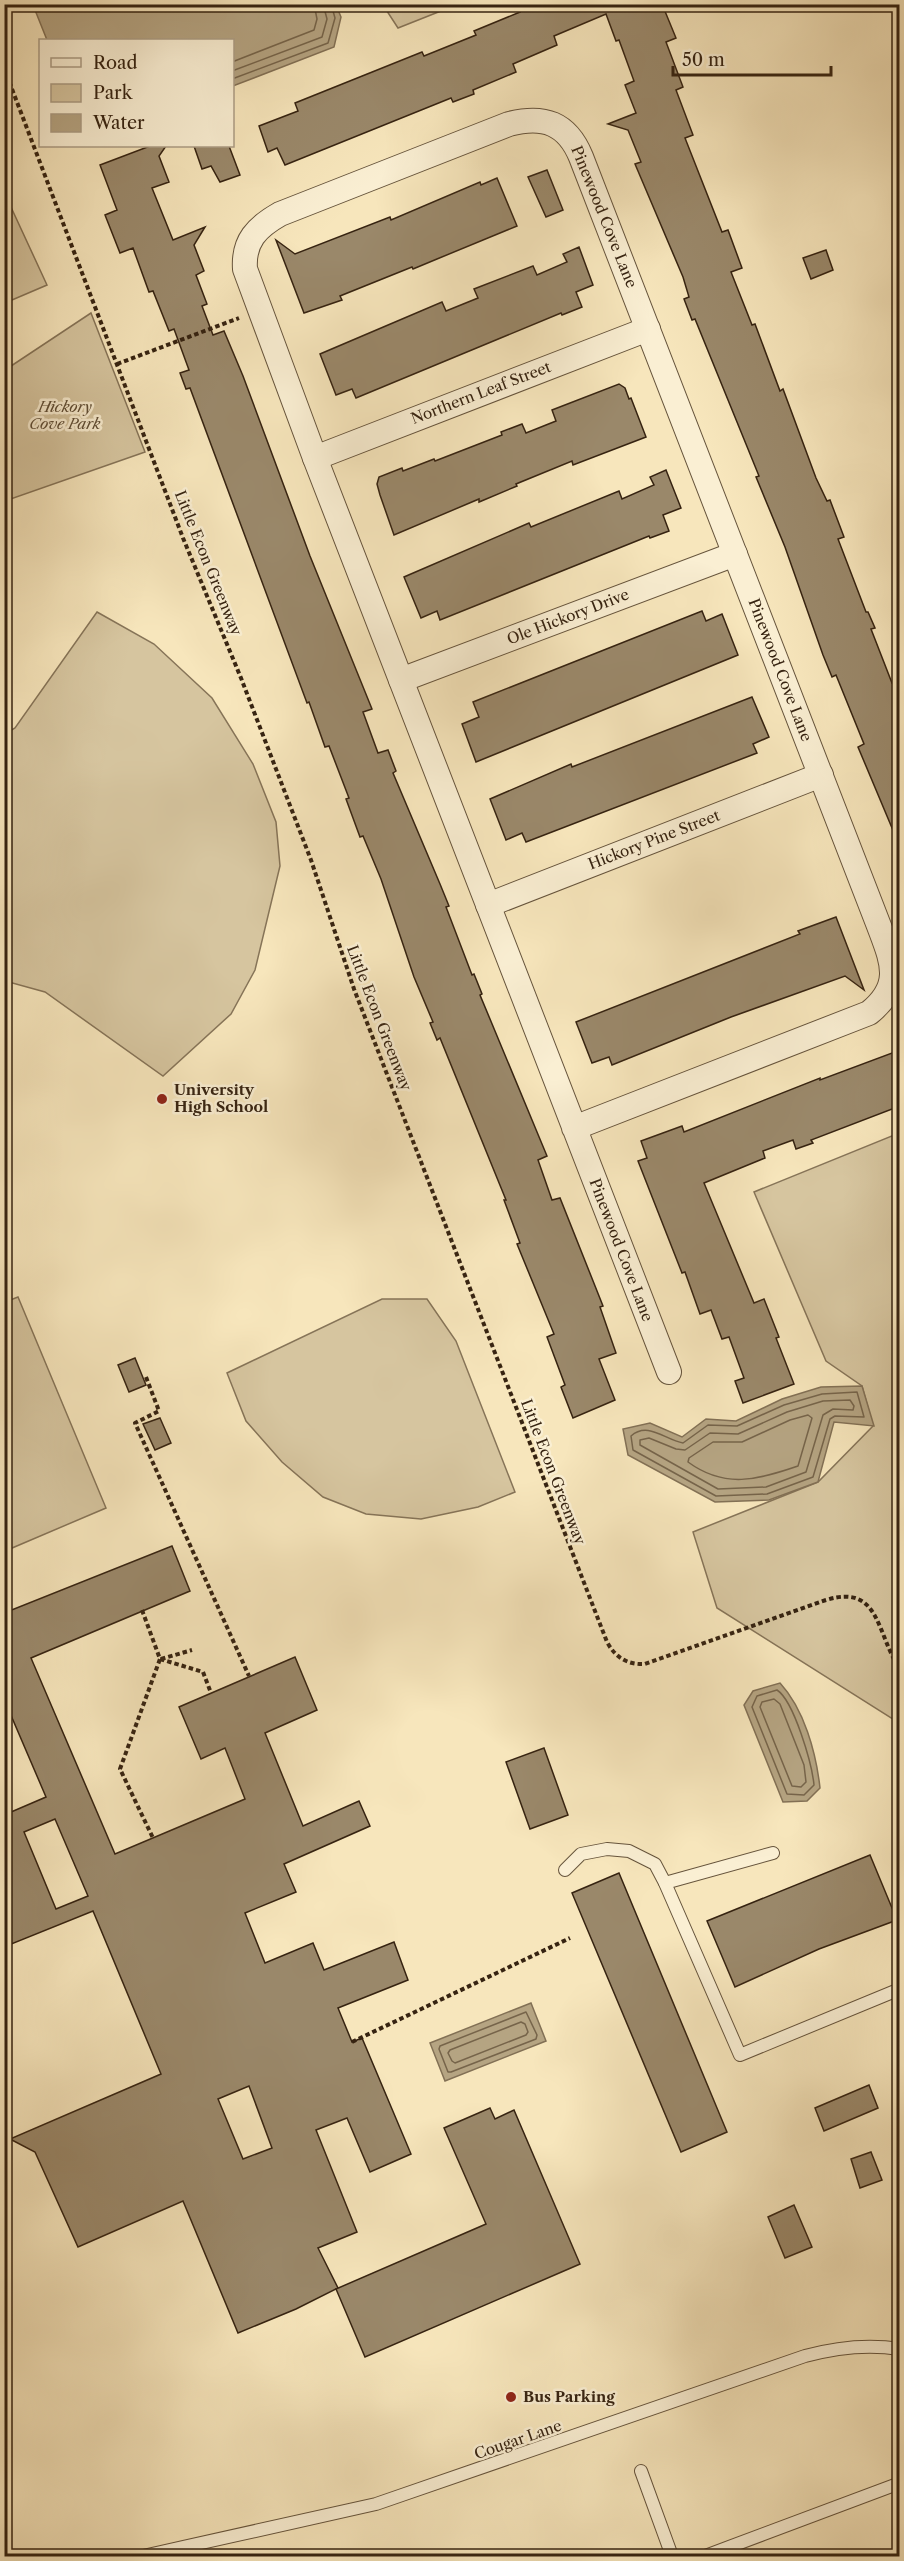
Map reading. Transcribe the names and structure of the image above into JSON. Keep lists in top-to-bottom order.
{
  "streets": {
    "street": [
      "Pinewood Cove Lane",
      "Northern Leaf Street",
      "Ole Hickory Drive",
      "Hickory Pine Street"
    ],
    "lane": ["Cougar Lane"],
    "path": ["Little Econ Greenway"]
  },
  "crossings": [
    ["Pinewood Cove Lane", "Northern Leaf Street"],
    ["Pinewood Cove Lane", "Ole Hickory Drive"],
    ["Pinewood Cove Lane", "Hickory Pine Street"]
  ],
  "parks": ["Hickory Cove Park"],
  "places": ["University High School", "Bus Parking"],
  "legend": ["Road", "Park", "Water"],
  "scale_bar": "50 m"
}
